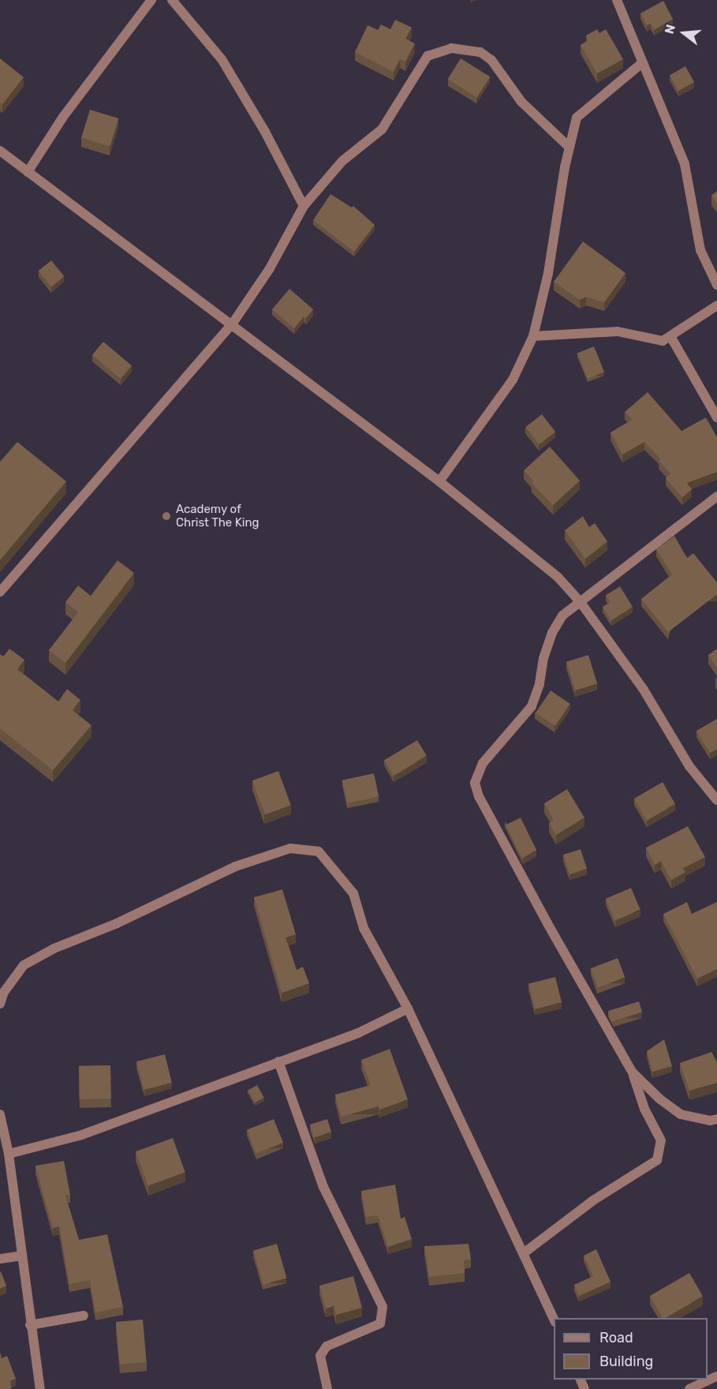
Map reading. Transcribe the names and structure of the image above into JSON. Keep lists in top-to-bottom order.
{
  "places": ["Academy of Christ The King"],
  "legend": ["Road", "Building"],
  "north": "left"
}
